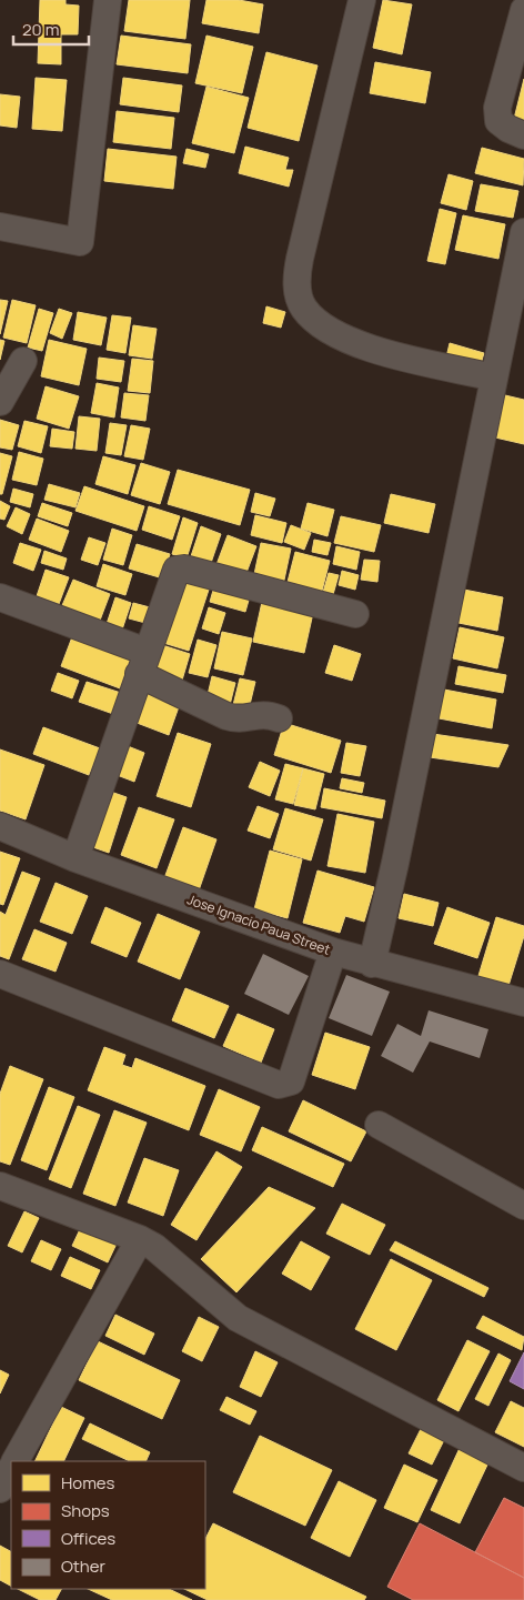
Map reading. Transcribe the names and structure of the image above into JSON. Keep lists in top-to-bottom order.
{
  "streets": {
    "street": ["Jose Ignacio Paua Street"]
  },
  "legend": [
    "Homes",
    "Shops",
    "Offices",
    "Other"
  ],
  "scale_bar": "20 m"
}
